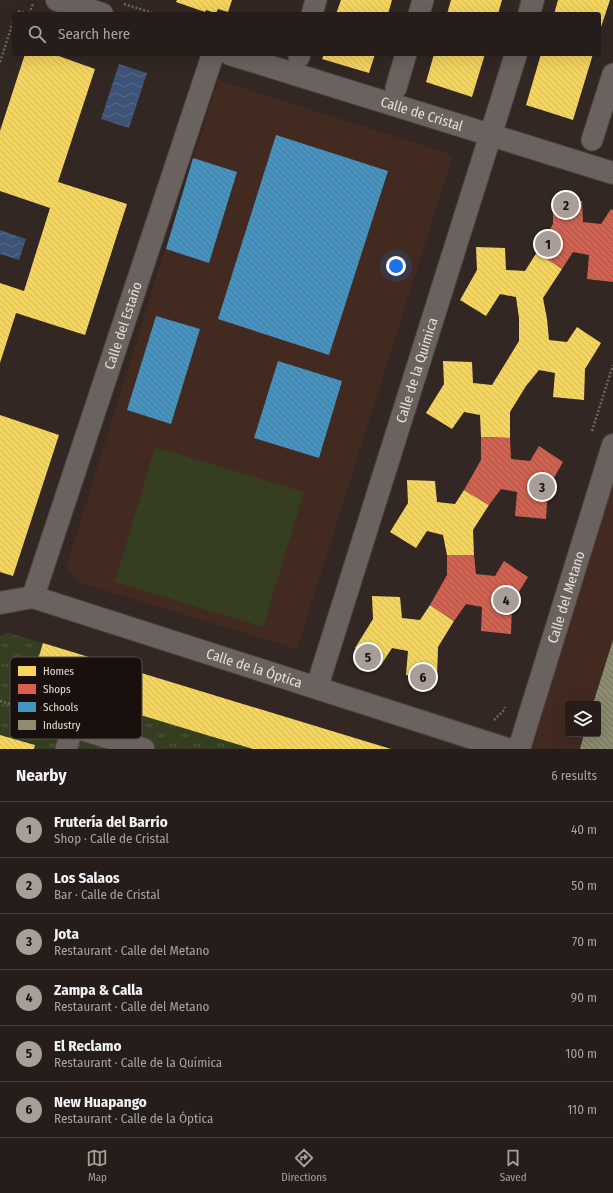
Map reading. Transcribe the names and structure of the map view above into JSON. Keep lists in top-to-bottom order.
{
  "streets": {
    "street": [
      "Calle de Cristal",
      "Calle del Estaño",
      "Calle de la Química",
      "Calle del Metano",
      "Calle de la Óptica"
    ]
  },
  "crossings": [
    ["Calle de Cristal", "Calle de la Química"],
    ["Calle del Estaño", "Calle de la Óptica"],
    ["Calle de la Química", "Calle de la Óptica"]
  ],
  "legend": [
    "Homes",
    "Shops",
    "Schools",
    "Industry"
  ],
  "page": {
    "search": "Search here",
    "pins": [
      "2",
      "1",
      "3",
      "4",
      "5",
      "6"
    ],
    "heading": ["Nearby", "6 results"],
    "list": [
      {
        "mark": "1",
        "name": "Frutería del Barrio",
        "note": "Shop · Calle de Cristal",
        "value": "40 m"
      },
      {
        "mark": "2",
        "name": "Los Salaos",
        "note": "Bar · Calle de Cristal",
        "value": "50 m"
      },
      {
        "mark": "3",
        "name": "Jota",
        "note": "Restaurant · Calle del Metano",
        "value": "70 m"
      },
      {
        "mark": "4",
        "name": "Zampa & Calla",
        "note": "Restaurant · Calle del Metano",
        "value": "90 m"
      },
      {
        "mark": "5",
        "name": "El Reclamo",
        "note": "Restaurant · Calle de la Química",
        "value": "100 m"
      },
      {
        "mark": "6",
        "name": "New Huapango",
        "note": "Restaurant · Calle de la Óptica",
        "value": "110 m"
      }
    ],
    "nav": ["Map", "Directions", "Saved"]
  }
}
